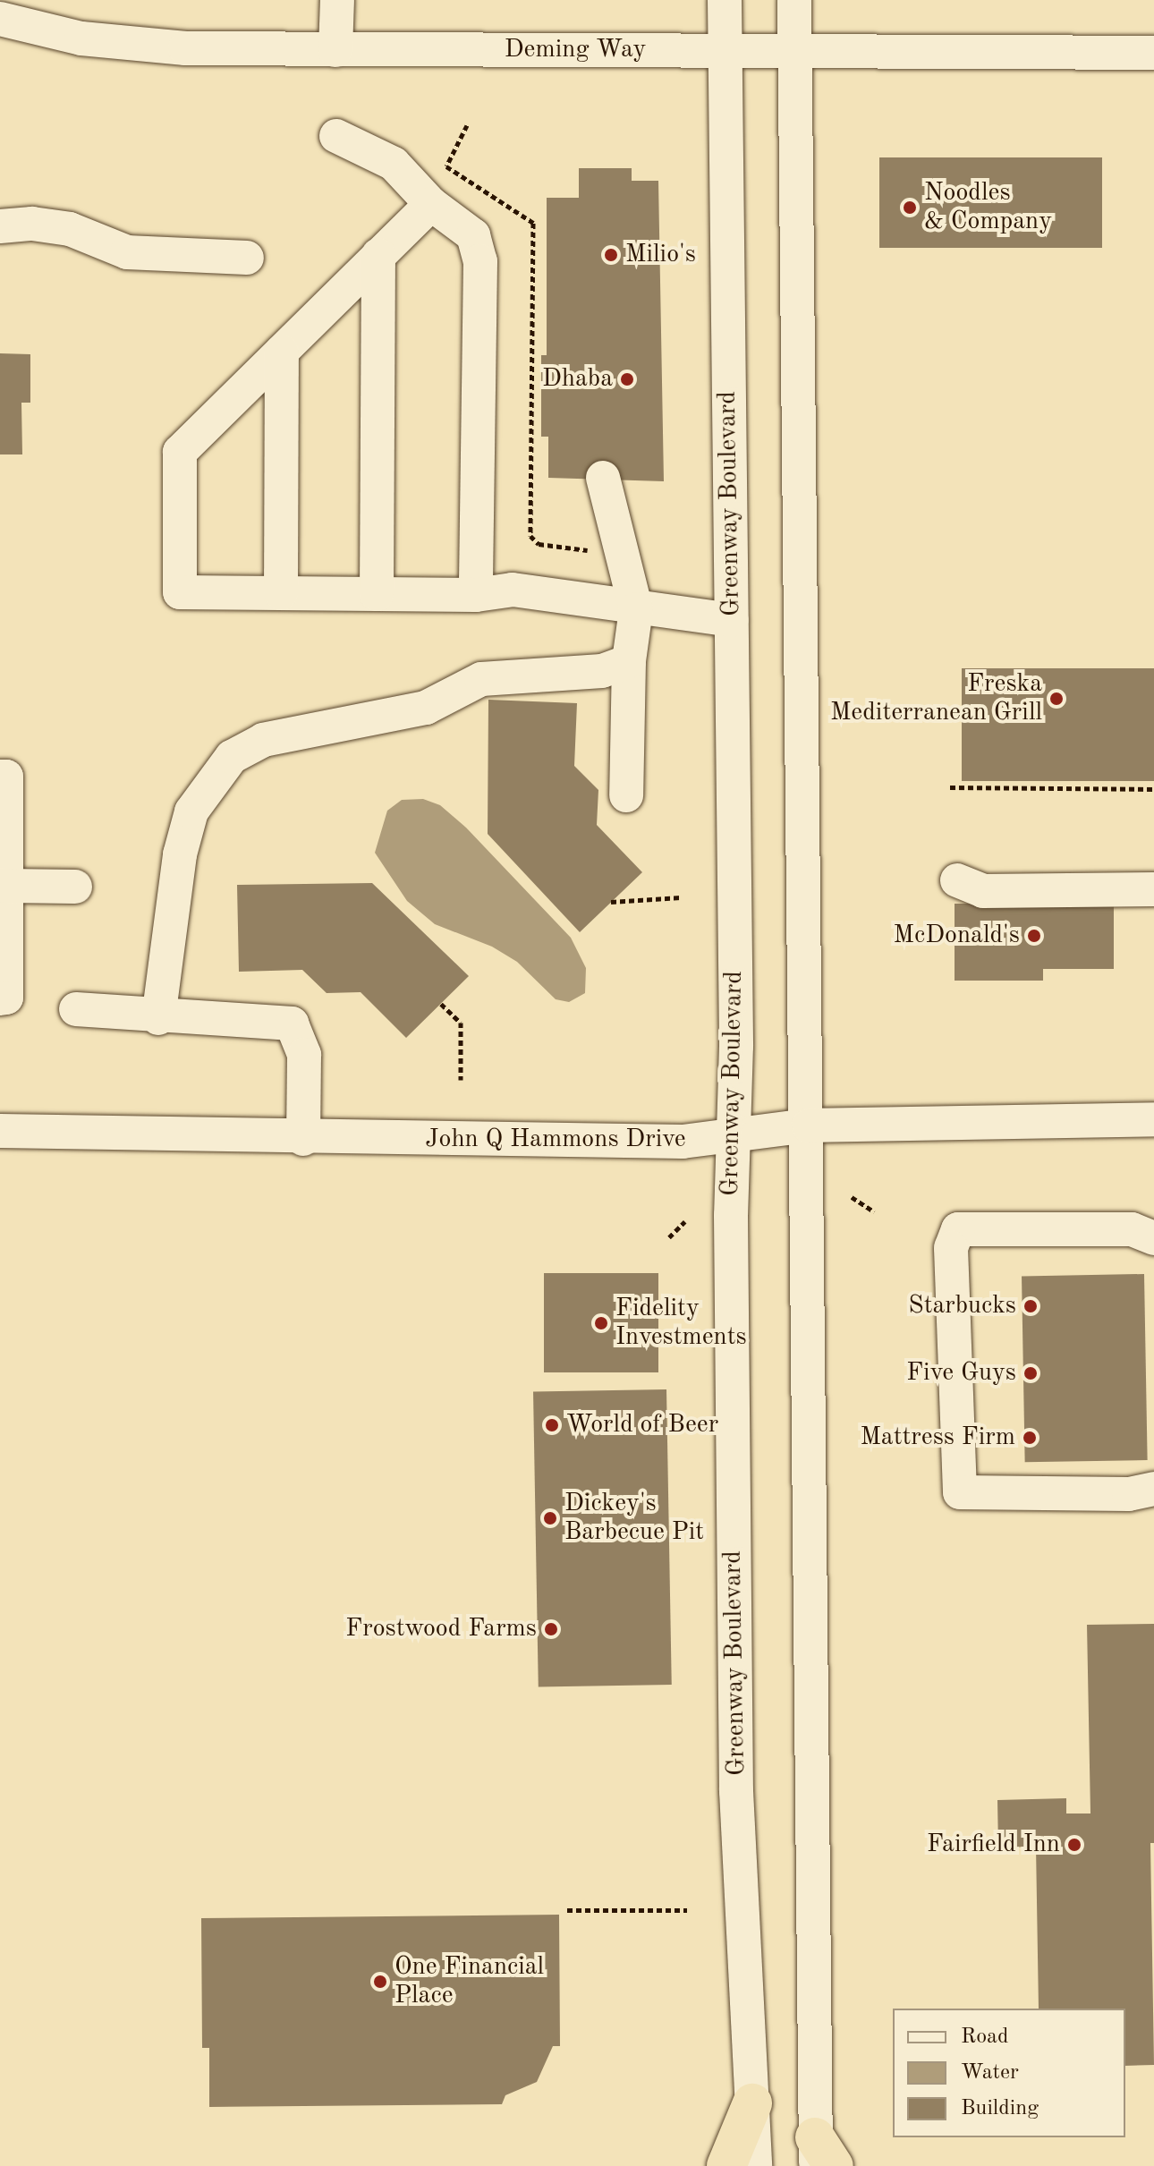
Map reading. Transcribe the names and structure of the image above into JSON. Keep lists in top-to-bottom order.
{
  "streets": {
    "street": ["Deming Way", "Greenway Boulevard", "John Q Hammons Drive"]
  },
  "crossings": [
    ["Deming Way", "Greenway Boulevard"],
    ["Greenway Boulevard", "John Q Hammons Drive"]
  ],
  "places": [
    "Noodles & Company",
    "Milio's",
    "Dhaba",
    "Freska Mediterranean Grill",
    "McDonald's",
    "Starbucks",
    "Fidelity Investments",
    "Five Guys",
    "World of Beer",
    "Mattress Firm",
    "Dickey's Barbecue Pit",
    "Frostwood Farms",
    "Fairfield Inn",
    "One Financial Place"
  ],
  "legend": ["Road", "Water", "Building"]
}
